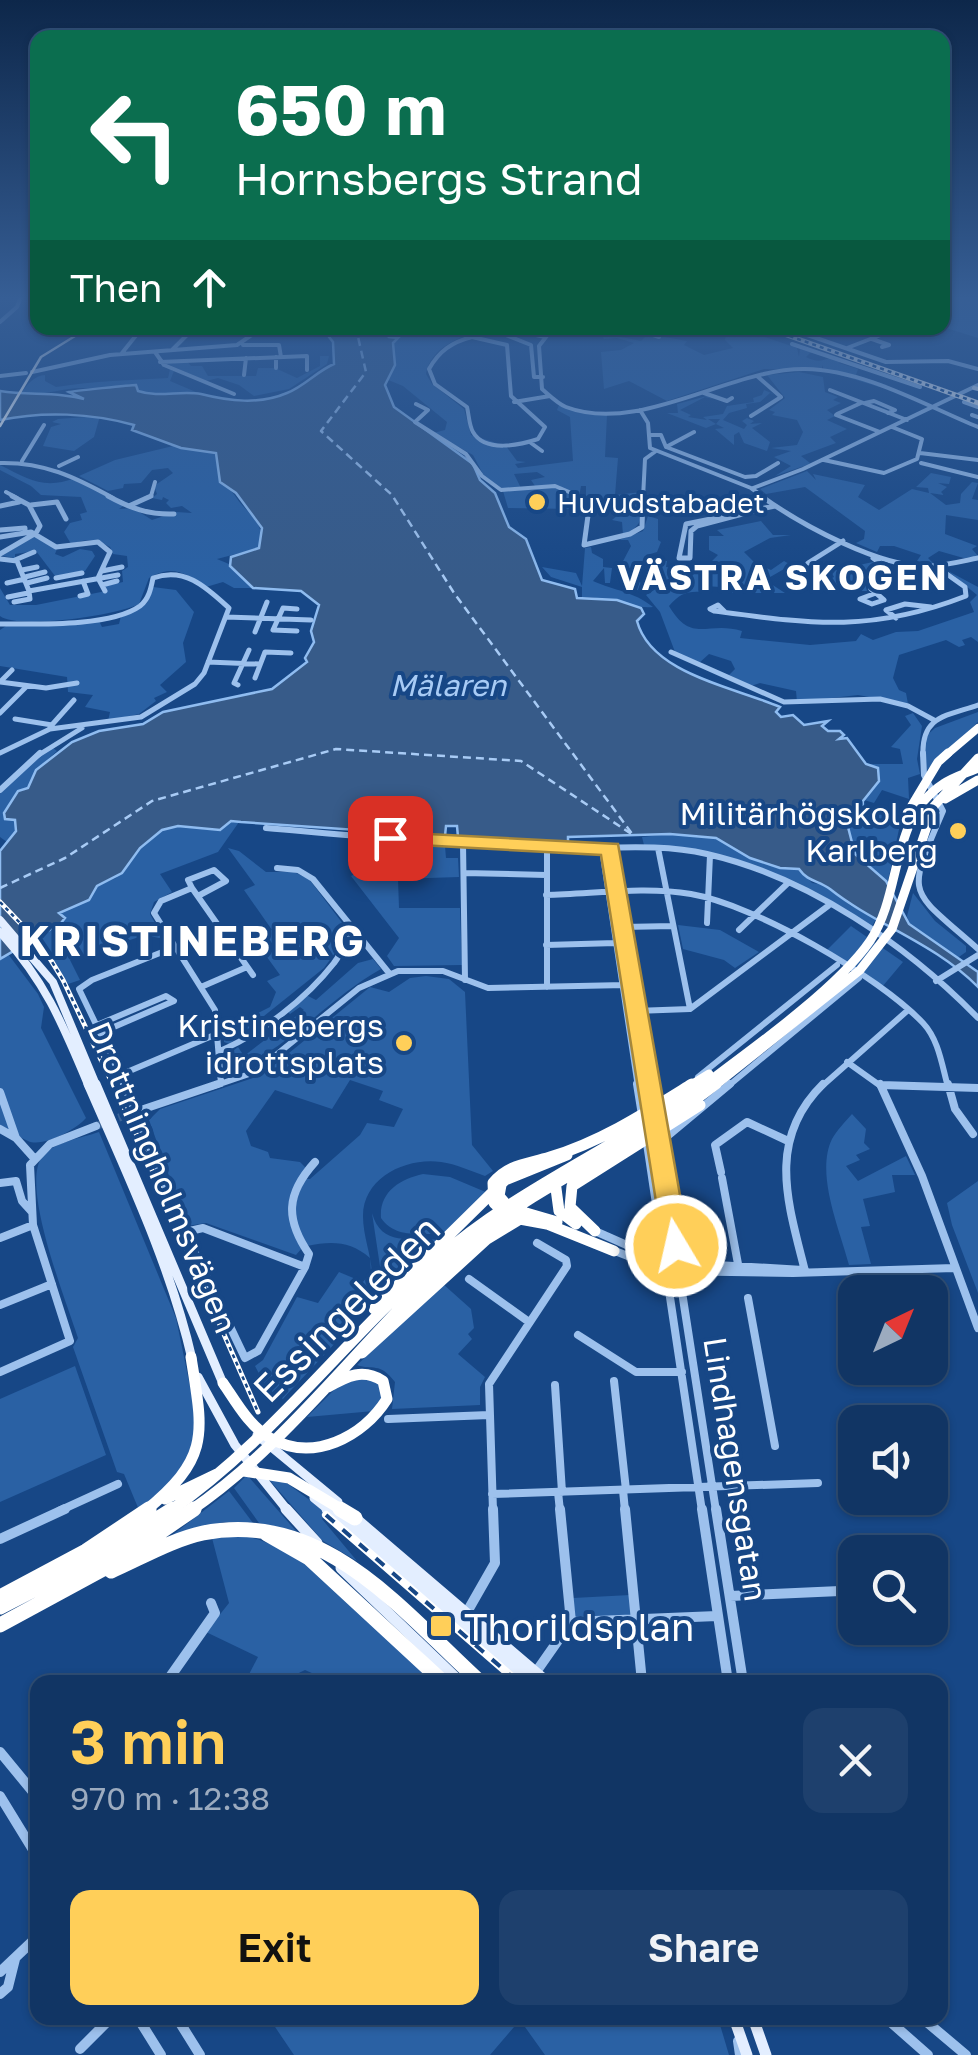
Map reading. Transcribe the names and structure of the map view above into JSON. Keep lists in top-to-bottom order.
{
  "streets": {
    "highway": ["Essingeleden"],
    "main road": ["Drottningholmsvägen"],
    "street": ["Lindhagensgatan"]
  },
  "districts": ["VÄSTRA SKOGEN", "KRISTINEBERG"],
  "water": ["Mälaren"],
  "places": {
    "other": ["Huvudstabadet", "Militärhögskolan Karlberg", "Kristinebergs idrottsplats"],
    "transit": ["Thorildsplan"]
  },
  "north": "top right",
  "page": {
    "turn": ["650 m", "Hornsbergs Strand"],
    "then": "Then",
    "heading": ["3 min", "970 m · 12:38"],
    "buttons": ["Exit", "Share"]
  }
}
